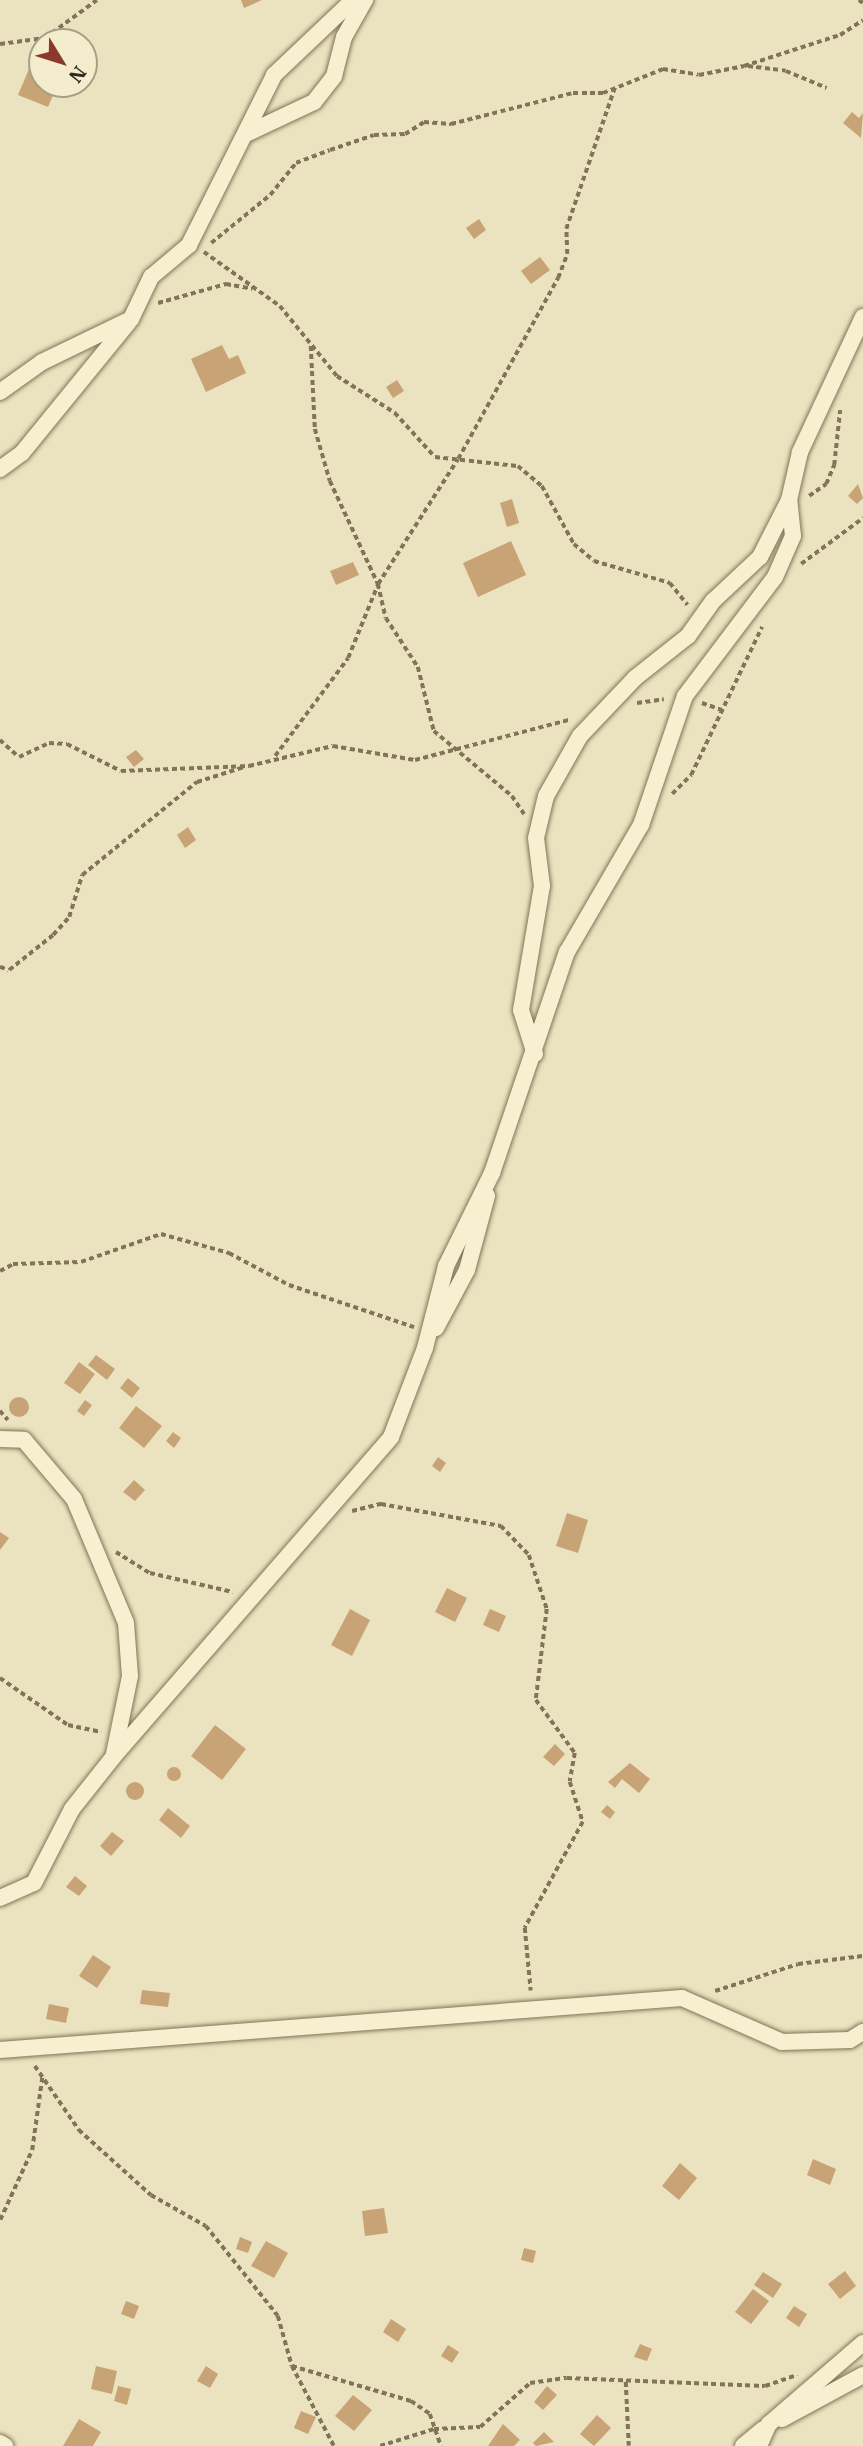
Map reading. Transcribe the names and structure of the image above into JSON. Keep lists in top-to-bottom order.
{
  "north": "bottom right"
}
